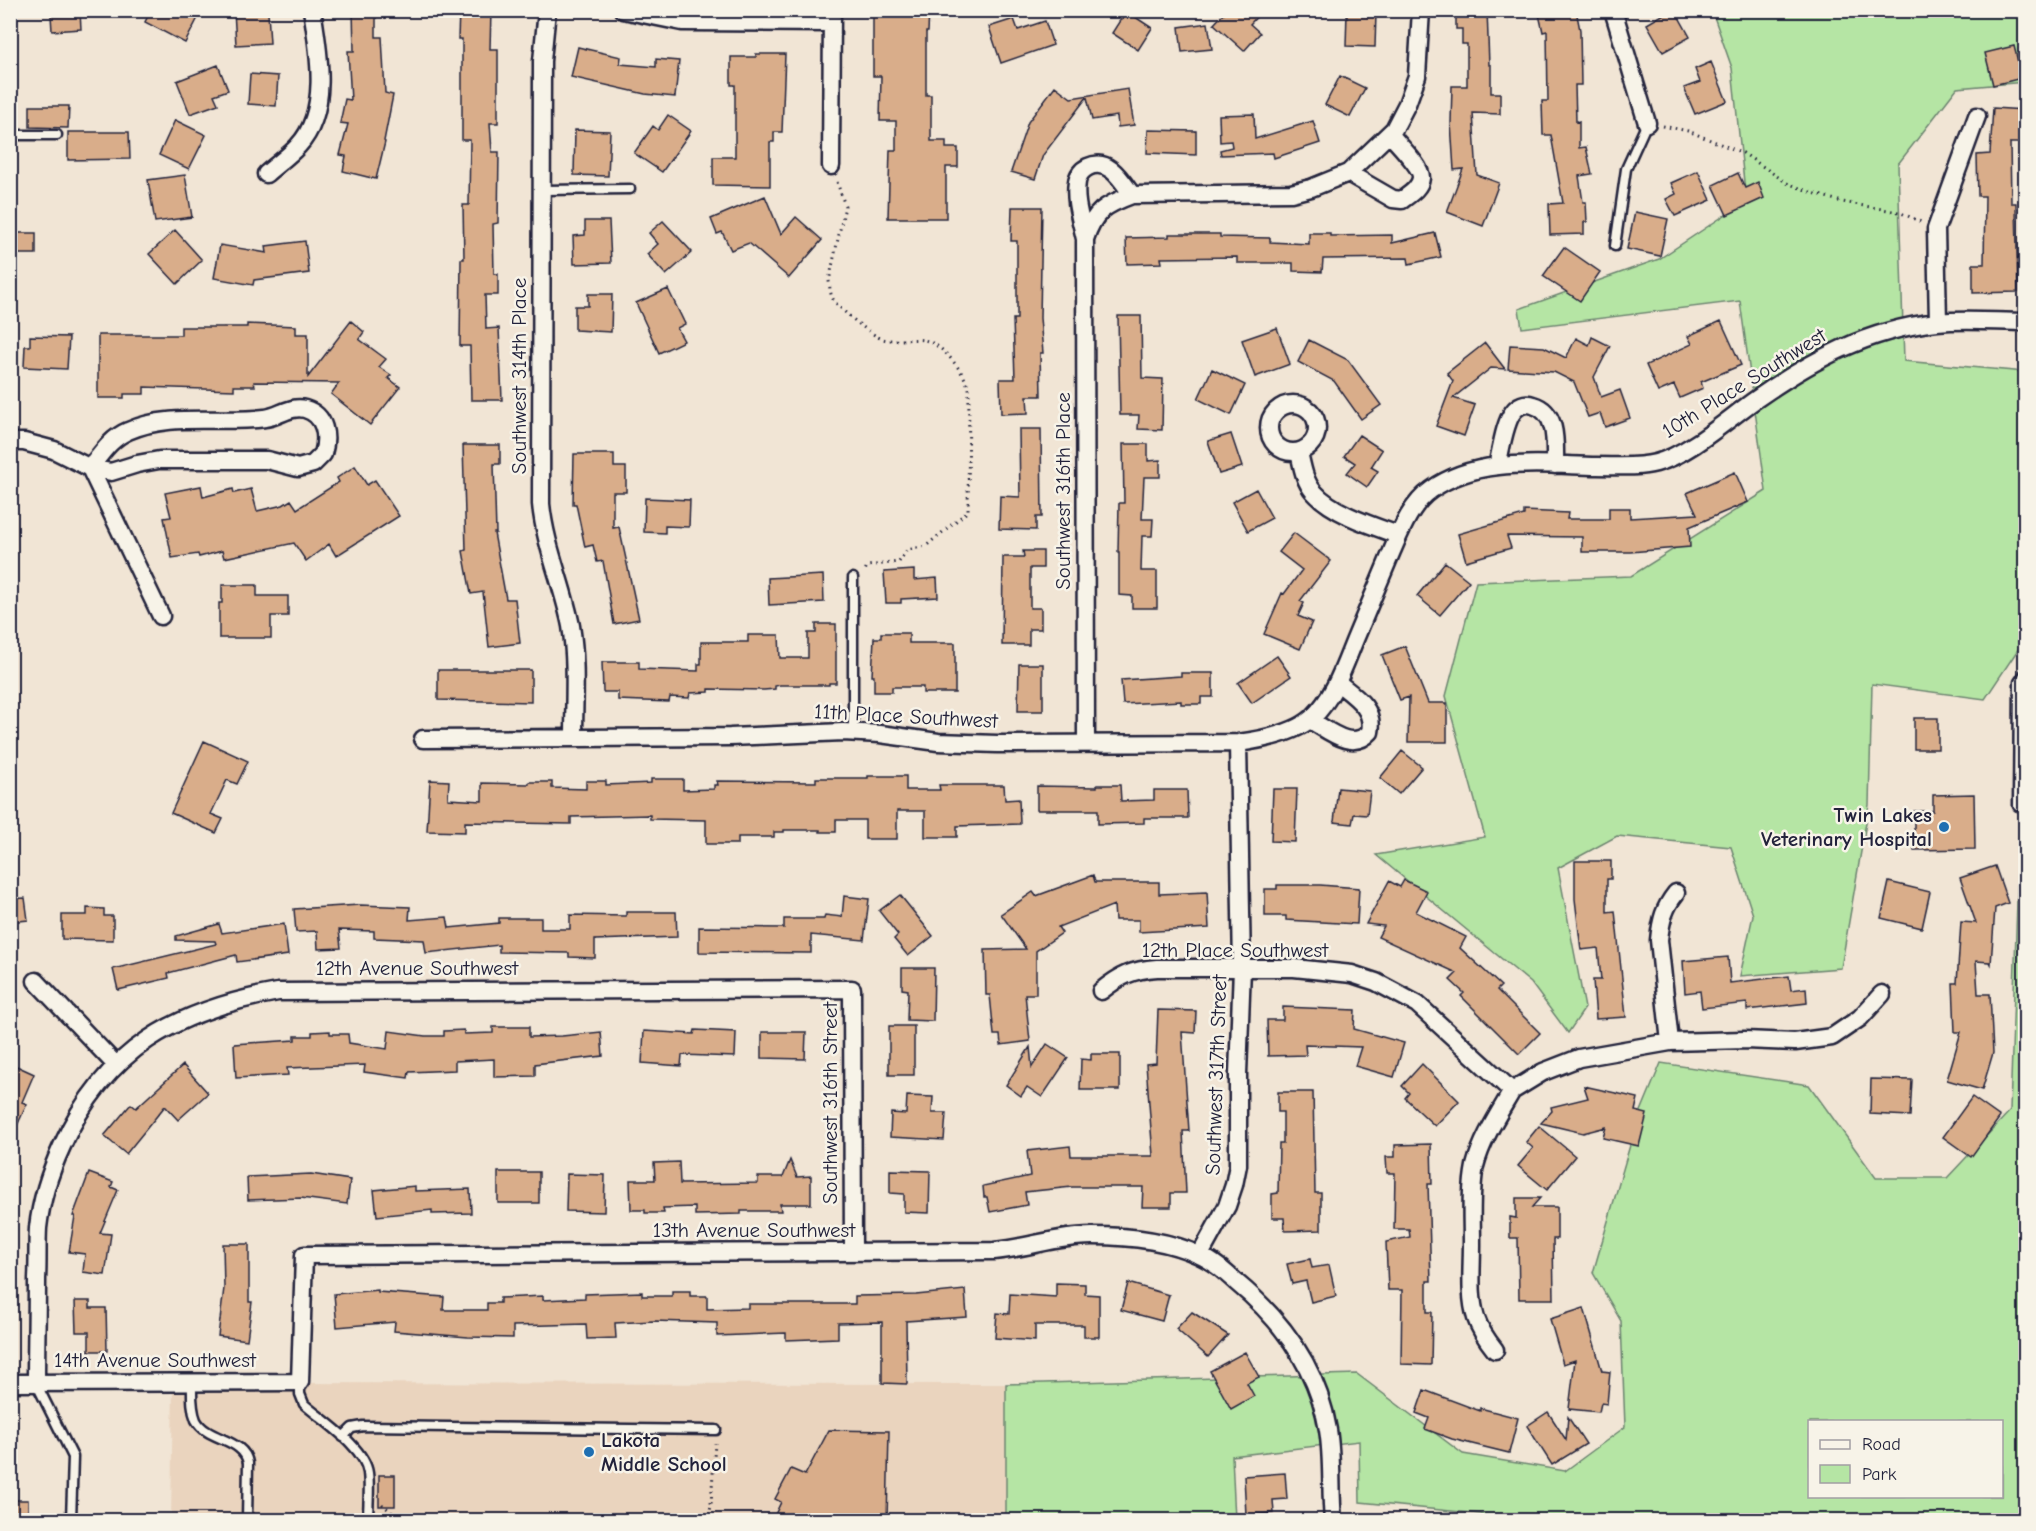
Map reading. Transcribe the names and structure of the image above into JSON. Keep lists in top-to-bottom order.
{
  "streets": {
    "street": [
      "Southwest 314th Place",
      "10th Place Southwest",
      "Southwest 316th Place",
      "11th Place Southwest",
      "12th Place Southwest",
      "12th Avenue Southwest",
      "Southwest 317th Street",
      "Southwest 316th Street",
      "13th Avenue Southwest",
      "14th Avenue Southwest"
    ]
  },
  "crossings": [
    ["Southwest 314th Place", "11th Place Southwest"],
    ["10th Place Southwest", "11th Place Southwest"],
    ["Southwest 316th Place", "11th Place Southwest"],
    ["11th Place Southwest", "Southwest 317th Street"],
    ["12th Place Southwest", "Southwest 317th Street"],
    ["12th Avenue Southwest", "Southwest 316th Street"],
    ["12th Avenue Southwest", "14th Avenue Southwest"],
    ["Southwest 317th Street", "13th Avenue Southwest"],
    ["Southwest 316th Street", "13th Avenue Southwest"],
    ["13th Avenue Southwest", "14th Avenue Southwest"]
  ],
  "places": ["Twin Lakes Veterinary Hospital", "Lakota Middle School"],
  "legend": ["Road", "Park"]
}
